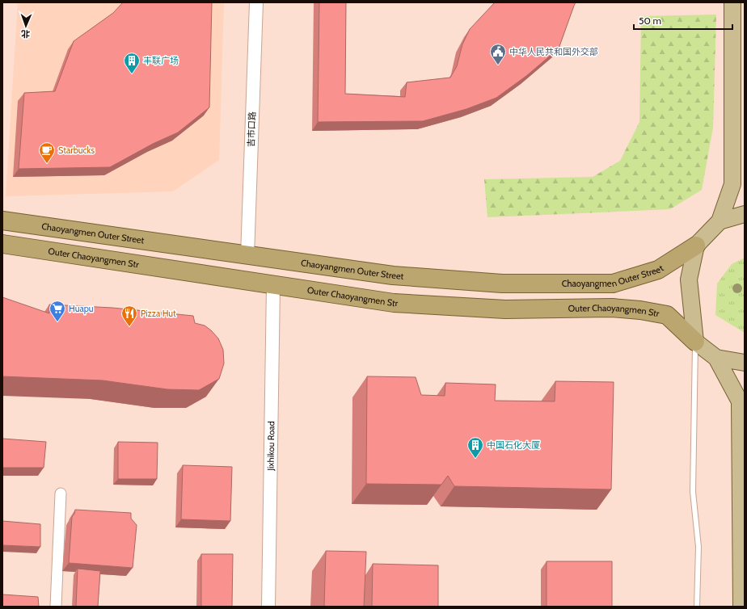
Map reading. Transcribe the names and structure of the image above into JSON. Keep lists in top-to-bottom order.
{
  "streets": {
    "highway": ["Chaoyangmen Outer Street", "Outer Chaoyangmen Str"],
    "street": ["吉市口路", "Jixhikou Road"]
  },
  "crossings": [
    ["吉市口路", "Chaoyangmen Outer Street"],
    ["Outer Chaoyangmen Str", "Jixhikou Road"]
  ],
  "places": {
    "public building": ["中华人民共和国外交部"],
    "building": ["丰联广场", "中国石化大厦"],
    "cafe": ["Starbucks"],
    "supermarket": ["Huapu"],
    "restaurant": ["Pizza Hut"]
  },
  "scale_bar": "50 m",
  "north": "bottom"
}
